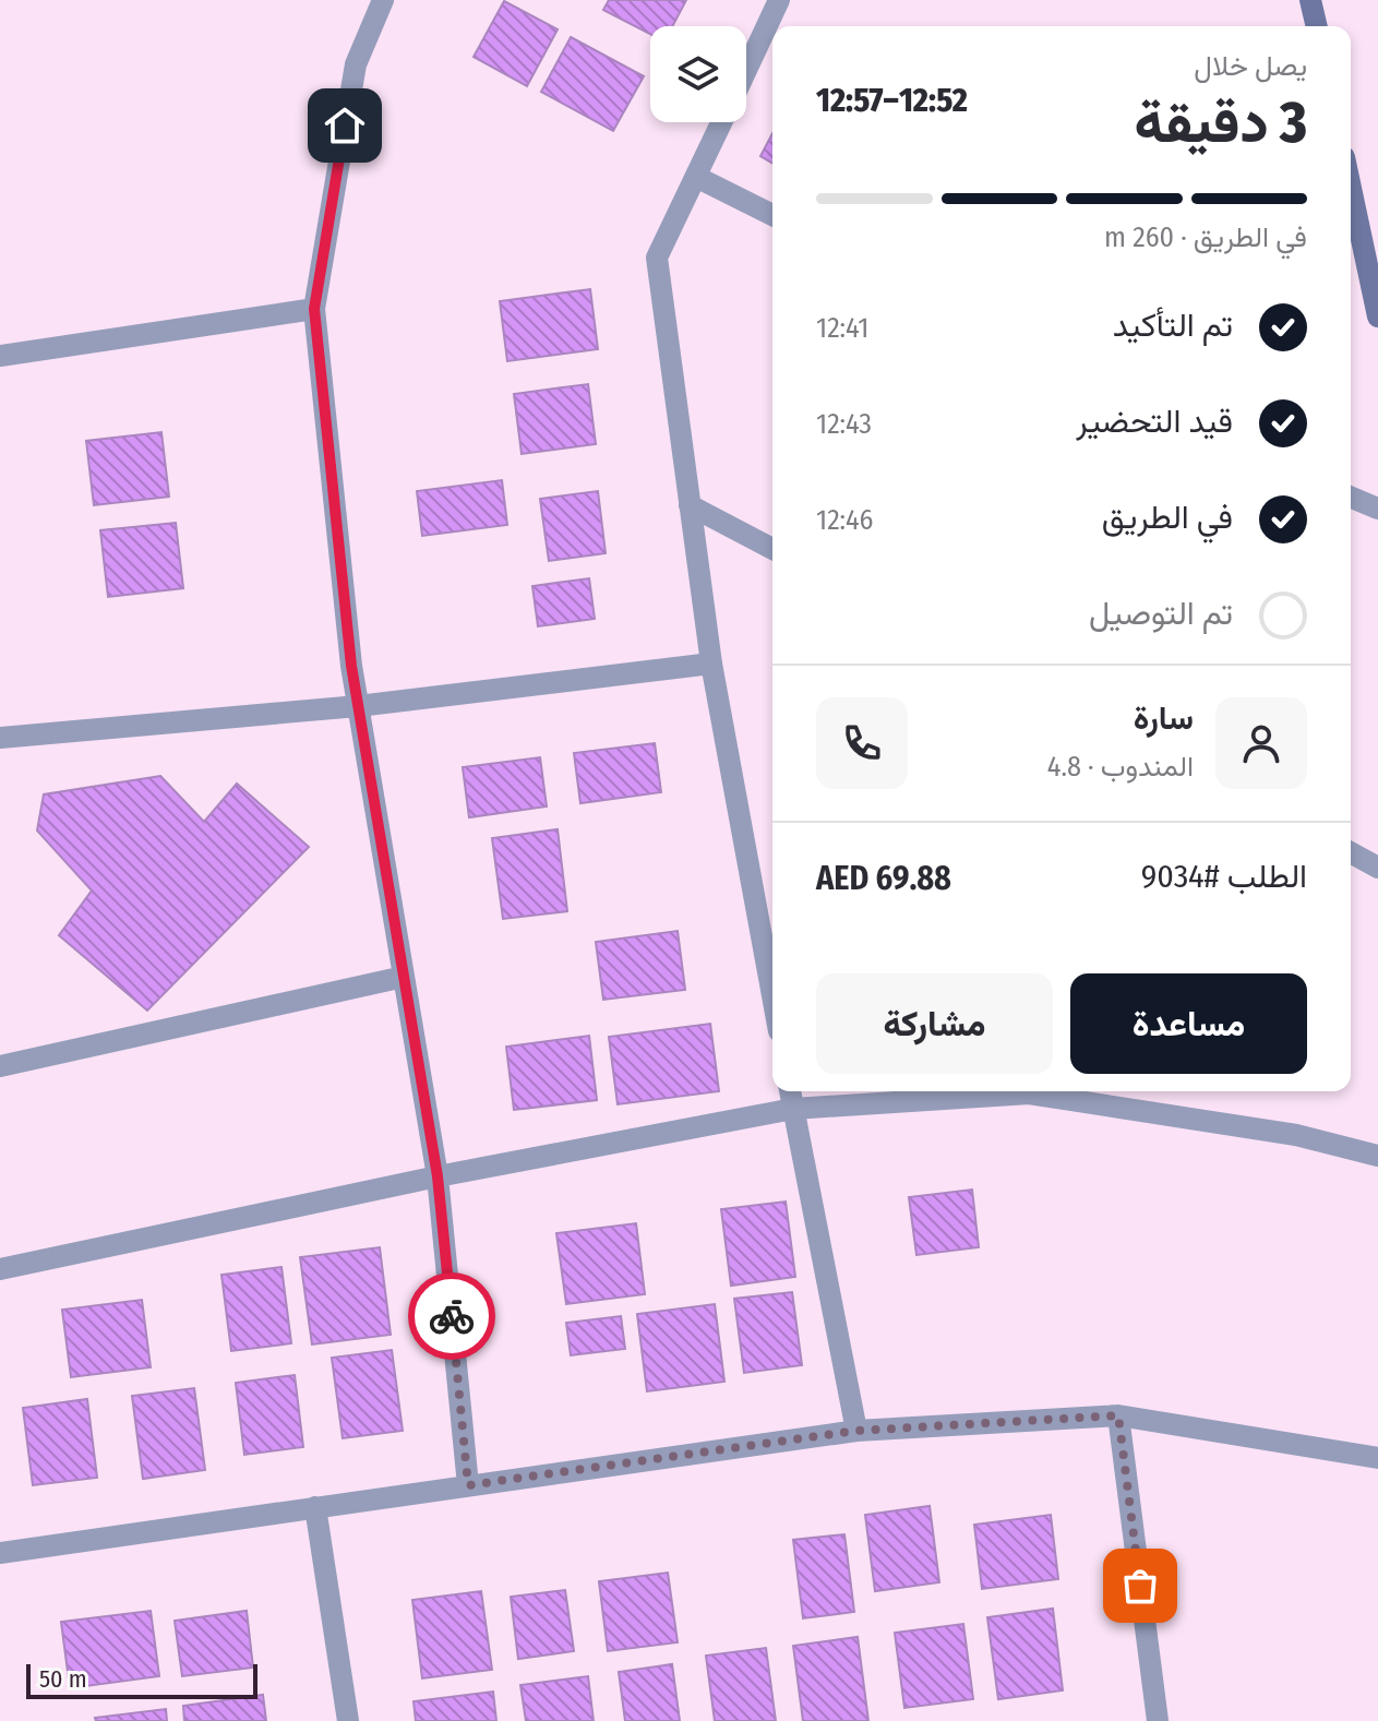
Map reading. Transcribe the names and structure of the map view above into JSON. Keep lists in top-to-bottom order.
{
  "scale_bar": "50 m",
  "page": {
    "heading": ["3 دقيقة", "يصل خلال", "12:52–12:57"],
    "panel": [
      "سارة",
      "المندوب · 4.8",
      "الطلب #9034",
      "AED 69.88"
    ],
    "bar": "في الطريق · 260 m",
    "list": [
      ["تم التأكيد", "12:41"],
      ["قيد التحضير", "12:43"],
      ["في الطريق", "12:46"],
      "تم التوصيل"
    ],
    "buttons": ["مساعدة", "مشاركة"],
    "scale": "50 m"
  }
}
